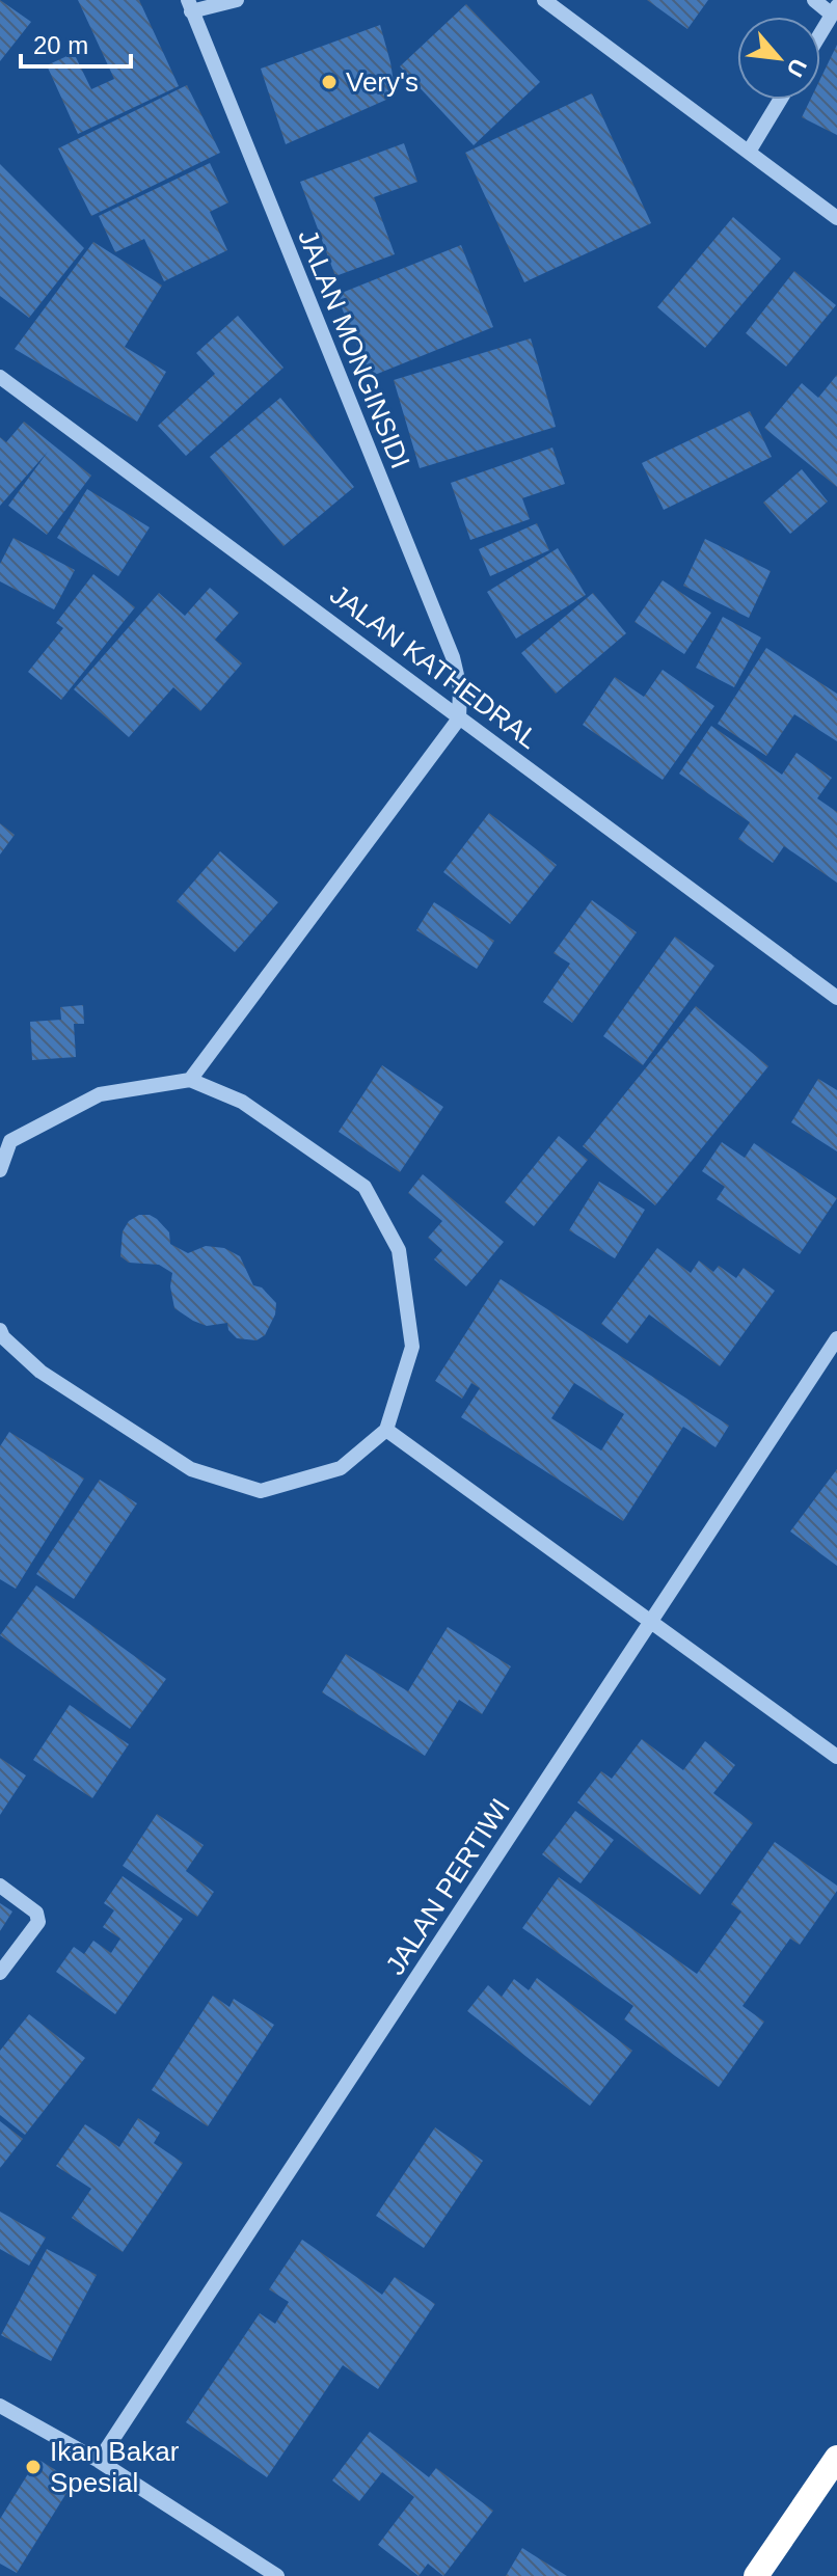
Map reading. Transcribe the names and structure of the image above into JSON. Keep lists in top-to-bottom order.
{
  "streets": {
    "street": ["JALAN MONGINSIDI", "JALAN KATHEDRAL", "JALAN PERTIWI"]
  },
  "crossings": [
    ["JALAN MONGINSIDI", "JALAN KATHEDRAL"]
  ],
  "places": ["Very's", "Ikan Bakar Spesial"],
  "scale_bar": "20 m",
  "north": "bottom right"
}
